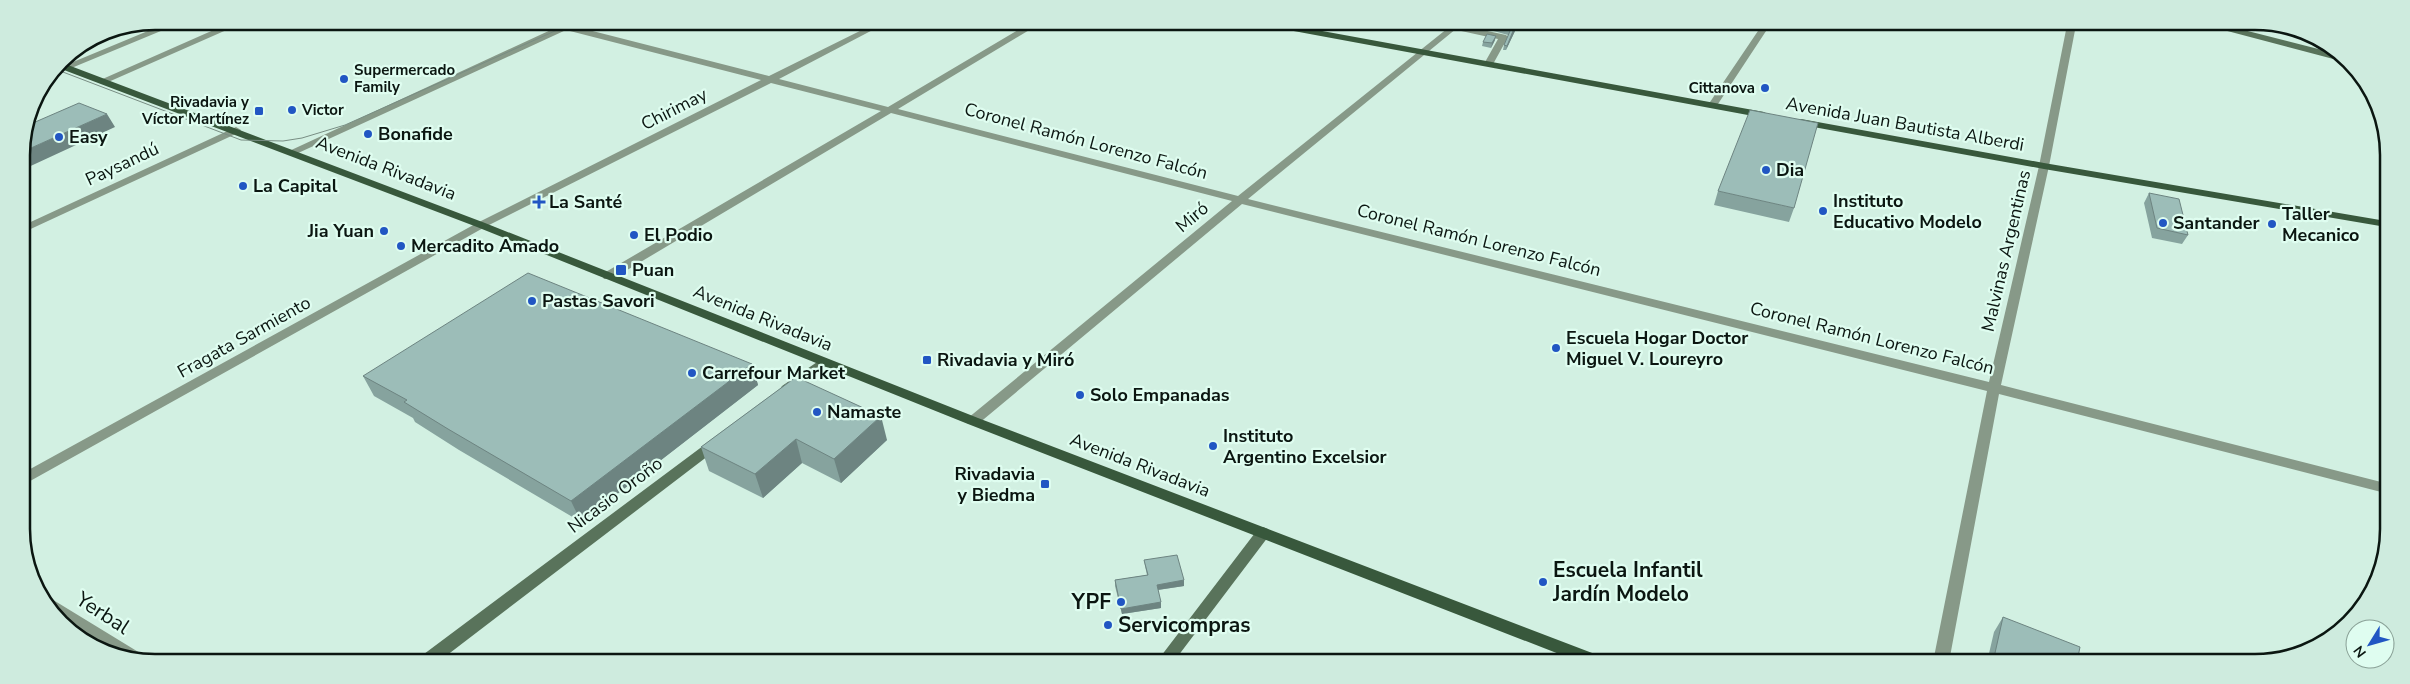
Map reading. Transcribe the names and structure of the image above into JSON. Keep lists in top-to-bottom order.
{
  "streets": {
    "main road": ["Avenida Juan Bautista Alberdi", "Avenida Rivadavia"],
    "street": [
      "Chirimay",
      "Coronel Ramón Lorenzo Falcón",
      "Paysandú",
      "Miró",
      "Malvinas Argentinas",
      "Fragata Sarmiento",
      "Nicasio Oroño",
      "Yerbal"
    ]
  },
  "crossings": [
    ["Chirimay", "Coronel Ramón Lorenzo Falcón"],
    ["Chirimay", "Avenida Rivadavia"],
    ["Chirimay", "Fragata Sarmiento"],
    ["Avenida Juan Bautista Alberdi", "Miró"],
    ["Avenida Juan Bautista Alberdi", "Malvinas Argentinas"],
    ["Coronel Ramón Lorenzo Falcón", "Miró"],
    ["Coronel Ramón Lorenzo Falcón", "Malvinas Argentinas"],
    ["Paysandú", "Avenida Rivadavia"],
    ["Avenida Rivadavia", "Miró"],
    ["Avenida Rivadavia", "Fragata Sarmiento"]
  ],
  "places": {
    "other": [
      "Supermercado Family",
      "Cittanova",
      "Victor",
      "Bonafide",
      "Easy",
      "Dia",
      "La Capital",
      "Instituto Educativo Modelo",
      "Santander",
      "Taller Mecanico",
      "Jia Yuan",
      "El Podio",
      "Mercadito Amado",
      "Pastas Savori",
      "Escuela Hogar Doctor Miguel V. Loureyro",
      "Carrefour Market",
      "Solo Empanadas",
      "Namaste",
      "Instituto Argentino Excelsior",
      "Escuela Infantil Jardín Modelo",
      "YPF",
      "Servicompras"
    ],
    "transit": [
      "Rivadavia y Víctor Martínez",
      "Puan",
      "Rivadavia y Miró",
      "Rivadavia y Biedma"
    ],
    "health": ["La Santé"]
  },
  "north": "bottom left"
}
